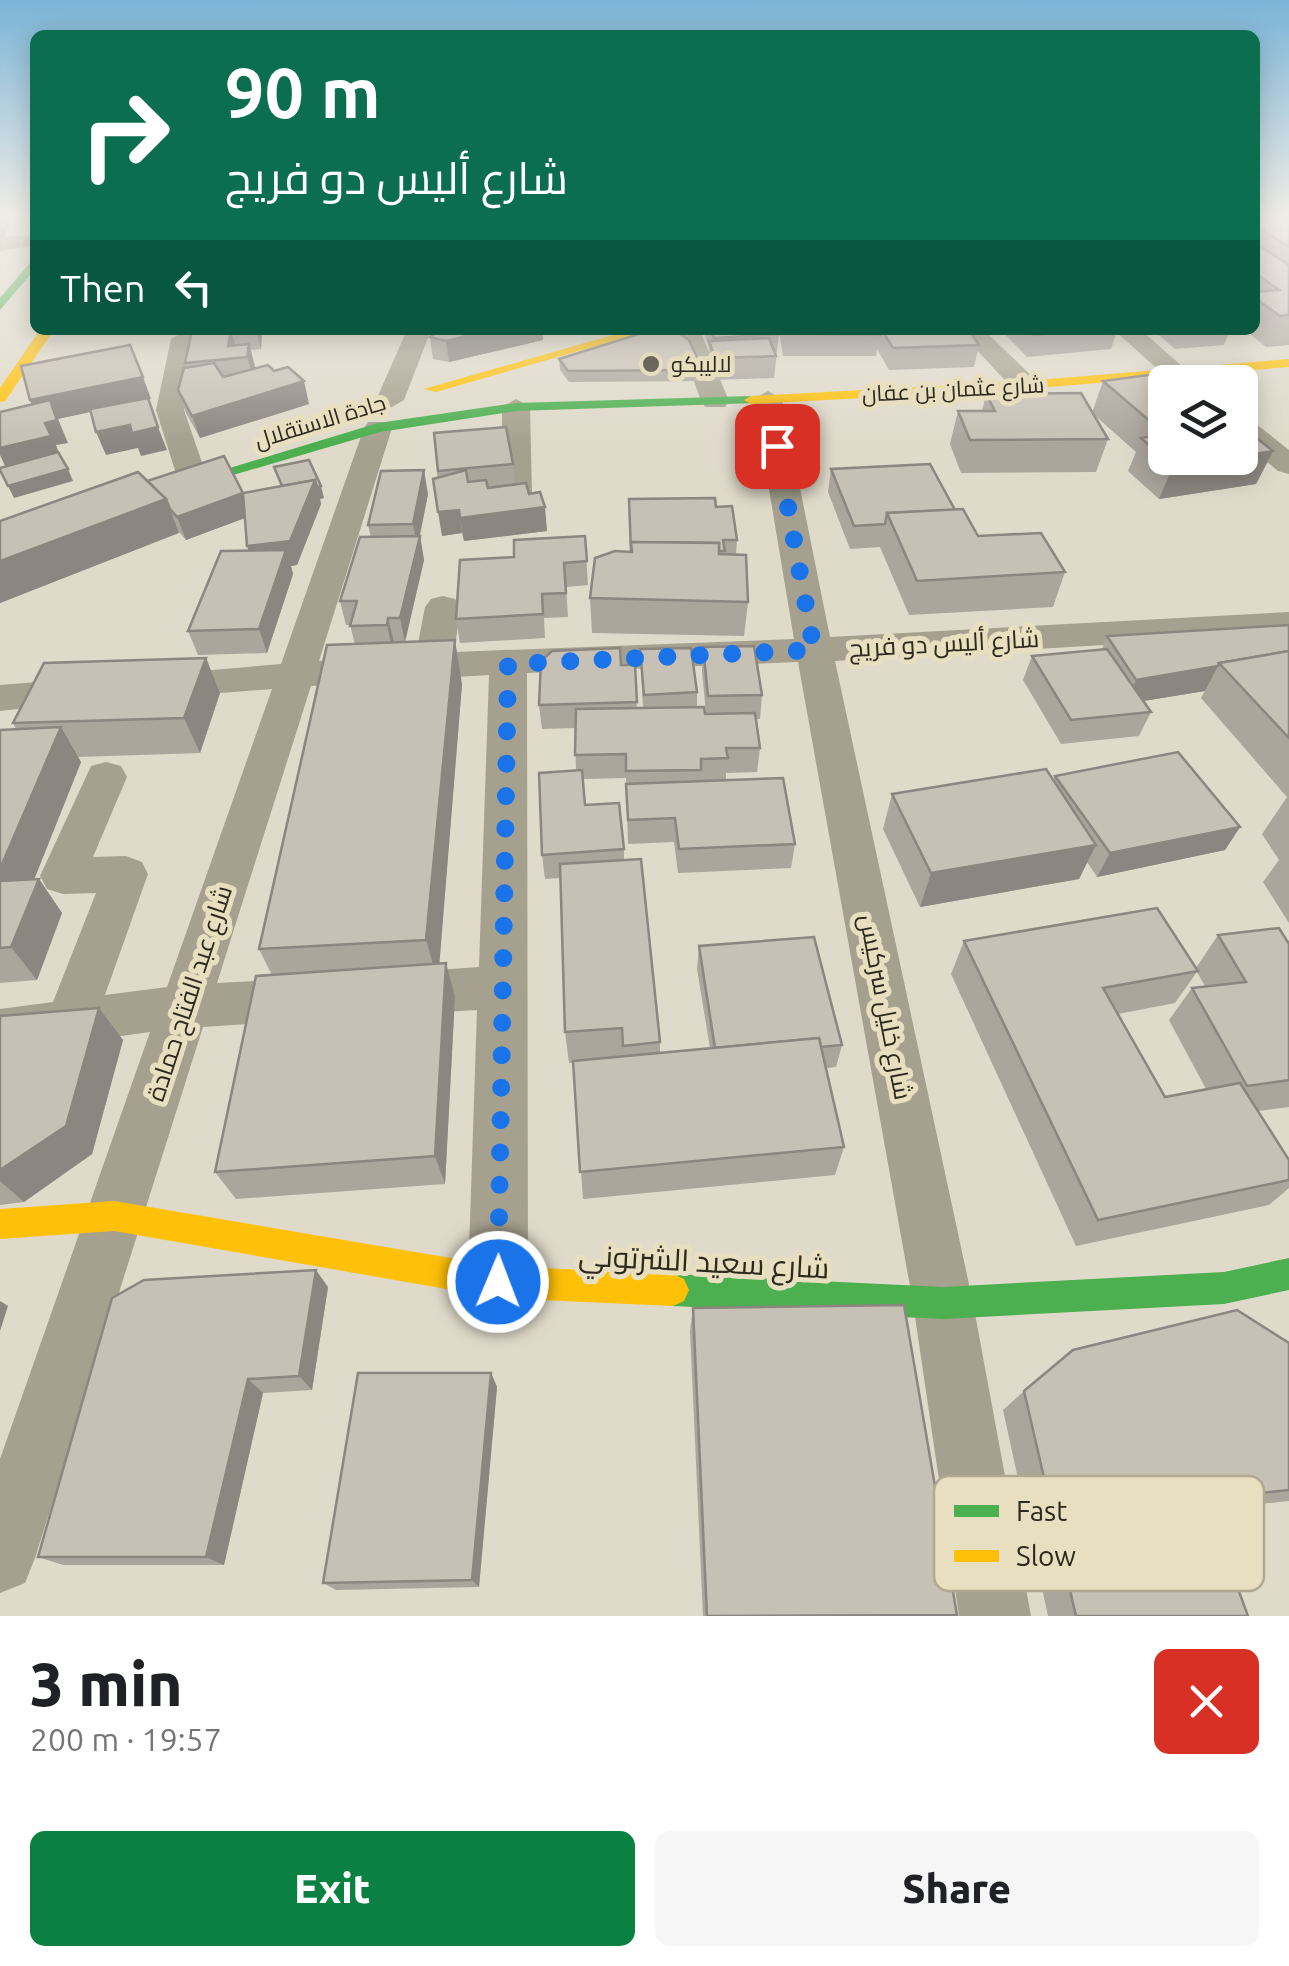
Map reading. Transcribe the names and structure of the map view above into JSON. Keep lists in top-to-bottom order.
{
  "streets": {
    "main road": ["شارع عثمان بن عفان", "جادة الاستقلال", "شارع سعيد الشرتوني"],
    "street": ["شارع أليس دو فريج", "شارع عبد الفتاح حمادة", "شارع خليل سركيس"]
  },
  "crossings": [
    ["شارع عثمان بن عفان", "جادة الاستقلال"],
    ["شارع عثمان بن عفان", "شارع عبد الفتاح حمادة"],
    ["شارع عثمان بن عفان", "شارع خليل سركيس"],
    ["جادة الاستقلال", "شارع عبد الفتاح حمادة"],
    ["شارع أليس دو فريج", "شارع عبد الفتاح حمادة"],
    ["شارع أليس دو فريج", "شارع خليل سركيس"],
    ["شارع عبد الفتاح حمادة", "شارع سعيد الشرتوني"],
    ["شارع خليل سركيس", "شارع سعيد الشرتوني"]
  ],
  "places": ["لاليبكو"],
  "legend": ["Fast", "Slow"],
  "page": {
    "turn": ["90 m", "شارع أليس دو فريج"],
    "then": "Then",
    "heading": ["3 min", "200 m · 19:57"],
    "buttons": ["Exit", "Share"]
  }
}
